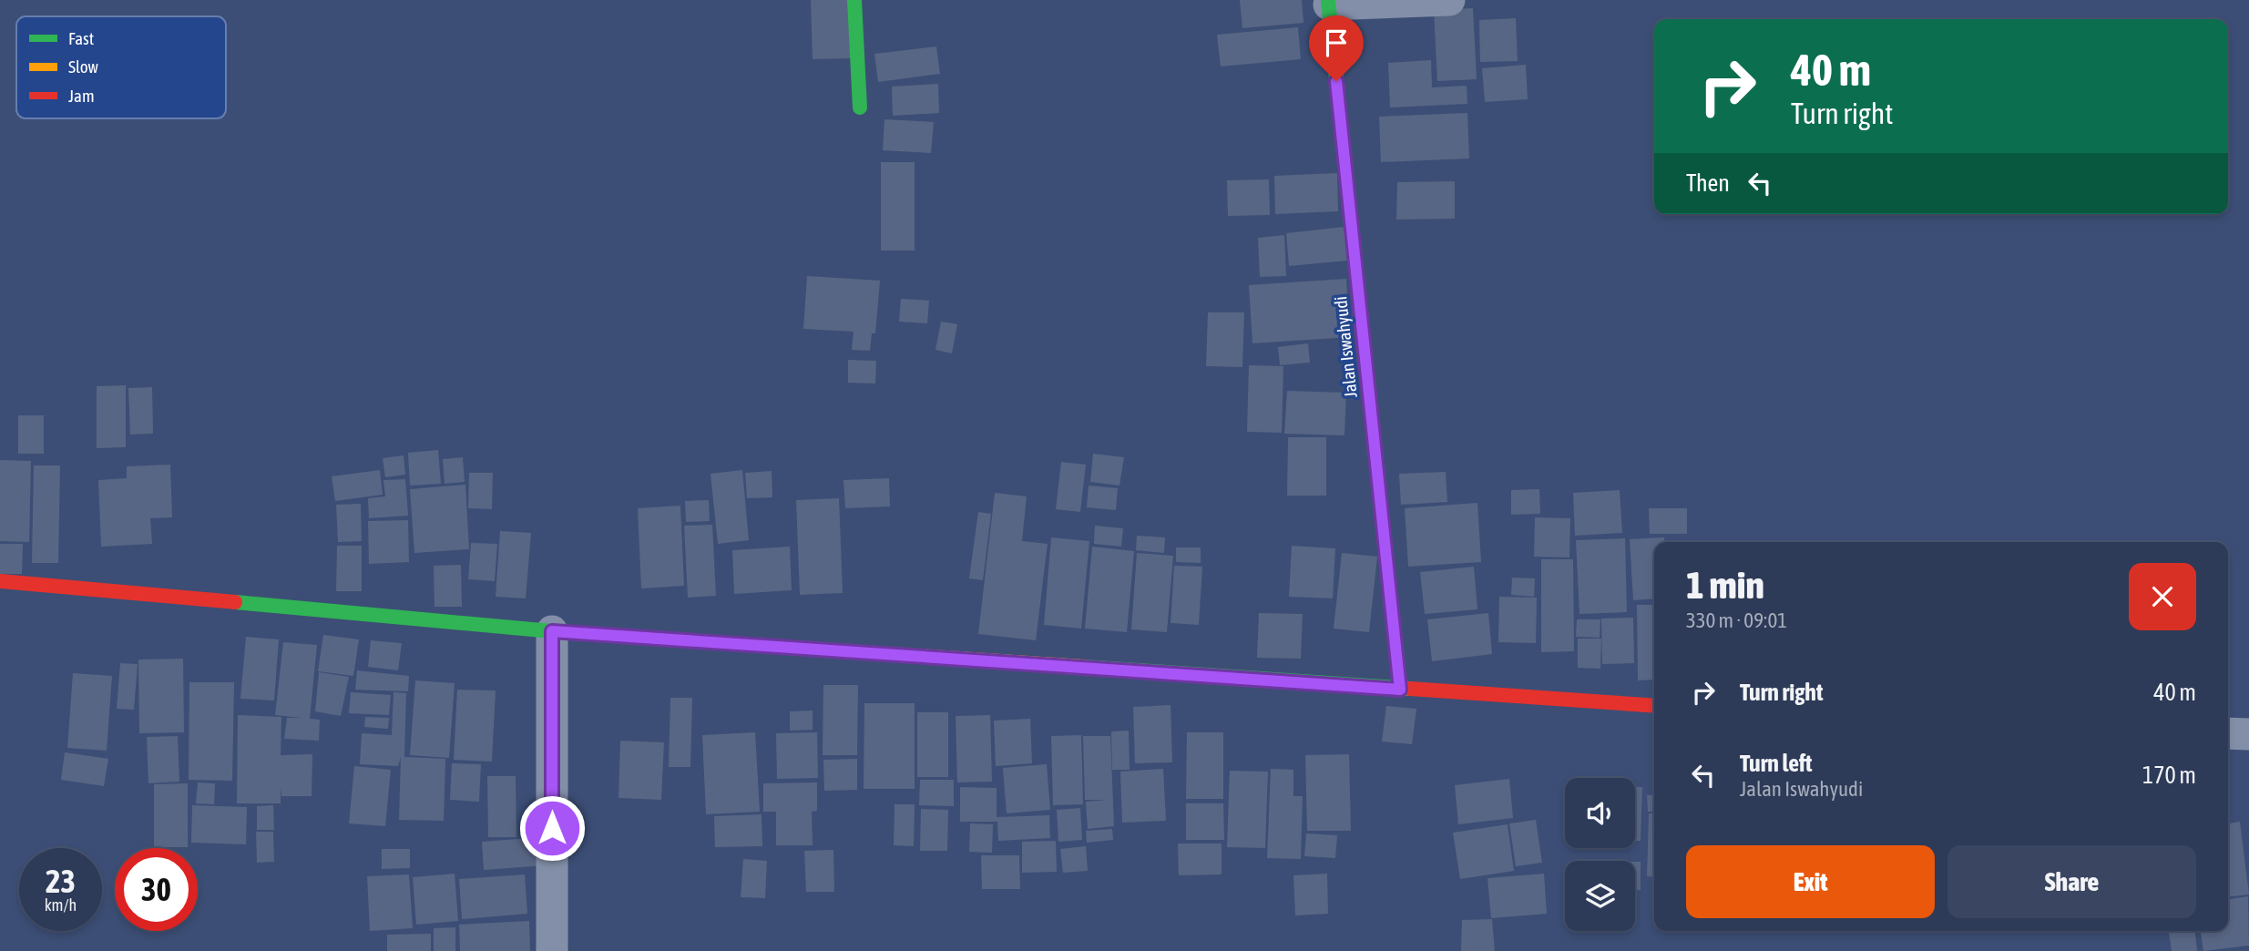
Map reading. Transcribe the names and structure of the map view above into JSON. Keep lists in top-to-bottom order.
{
  "streets": {
    "street": ["Jalan Iswahyudi"]
  },
  "legend": ["Fast", "Slow", "Jam"],
  "page": {
    "turn": ["40 m", "Turn right"],
    "then": "Then",
    "heading": ["1 min", "330 m · 09:01"],
    "list": [
      {
        "name": "Turn right",
        "value": "40 m"
      },
      {
        "name": "Turn left",
        "note": "Jalan Iswahyudi",
        "value": "170 m"
      }
    ],
    "buttons": ["Exit", "Share"],
    "speed": "23 km/h",
    "limit": "30"
  }
}
